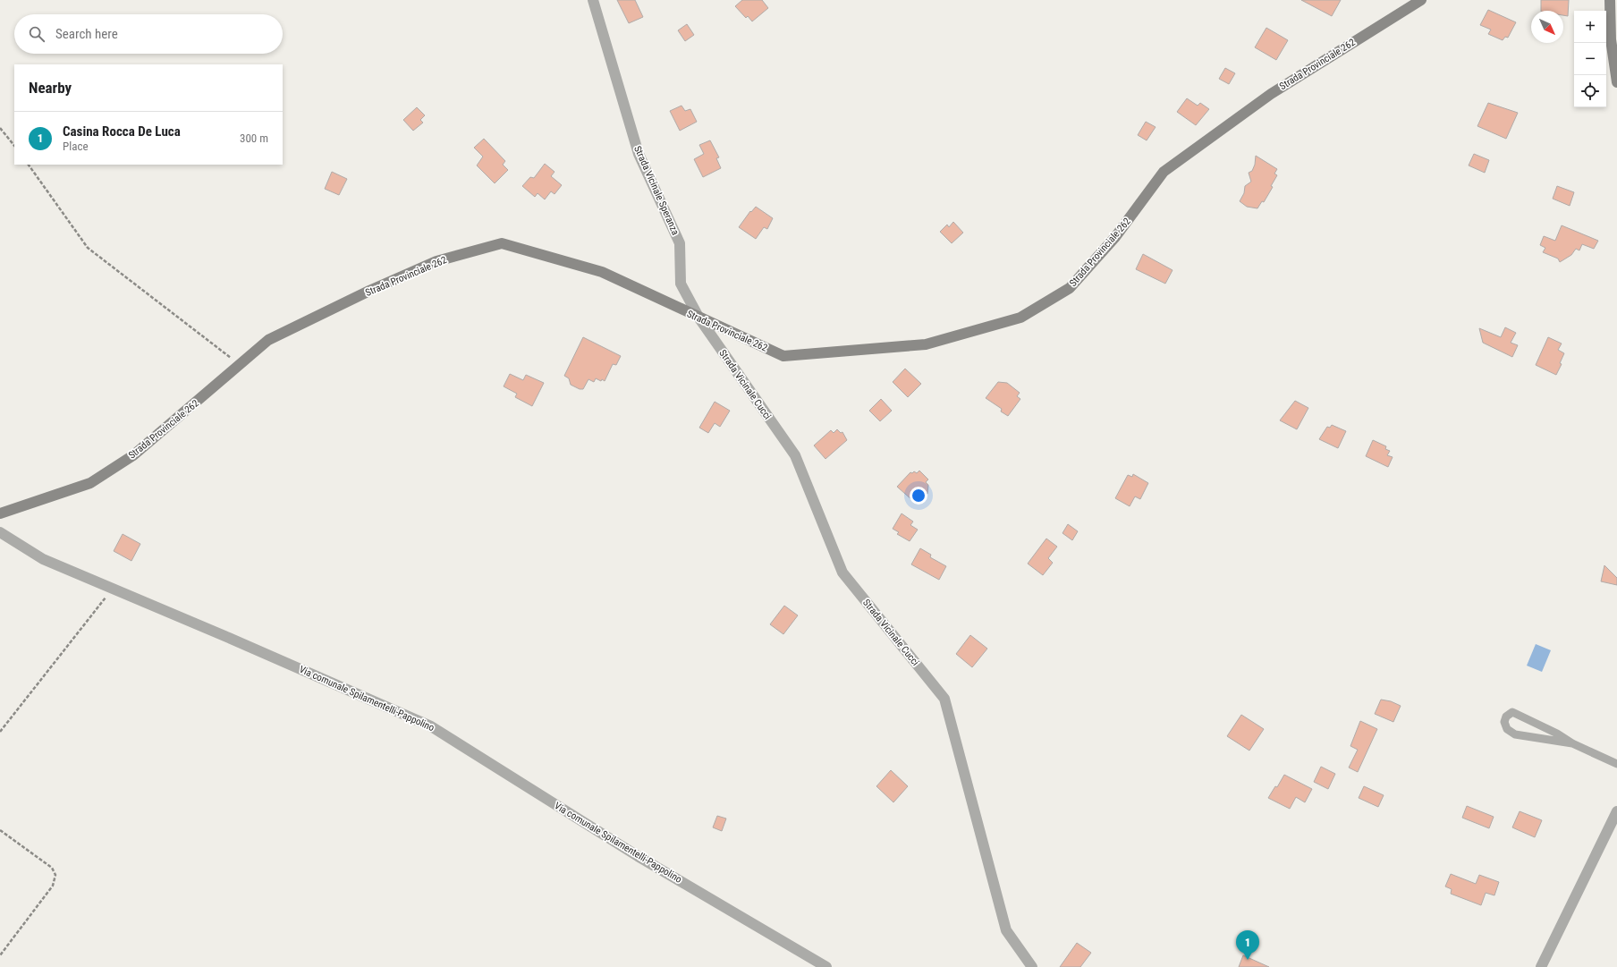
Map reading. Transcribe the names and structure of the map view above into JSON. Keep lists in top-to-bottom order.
{
  "streets": {
    "street": [
      "Strada Provinciale 262",
      "Strada Vicinale Speranza",
      "Strada Vicinale Cucci",
      "Via comunale Spilamentelli-Pappolino"
    ]
  },
  "crossings": [
    ["Strada Provinciale 262", "Strada Vicinale Speranza"],
    ["Strada Provinciale 262", "Strada Vicinale Cucci"],
    ["Strada Vicinale Speranza", "Strada Vicinale Cucci"]
  ],
  "north": "bottom right",
  "page": {
    "map_buttons": ["+", "−"],
    "search": "Search here",
    "heading": "Nearby",
    "list": [
      {
        "mark": "1",
        "name": "Casina Rocca De Luca",
        "note": "Place",
        "value": "300 m"
      }
    ],
    "pins": "1"
  }
}
